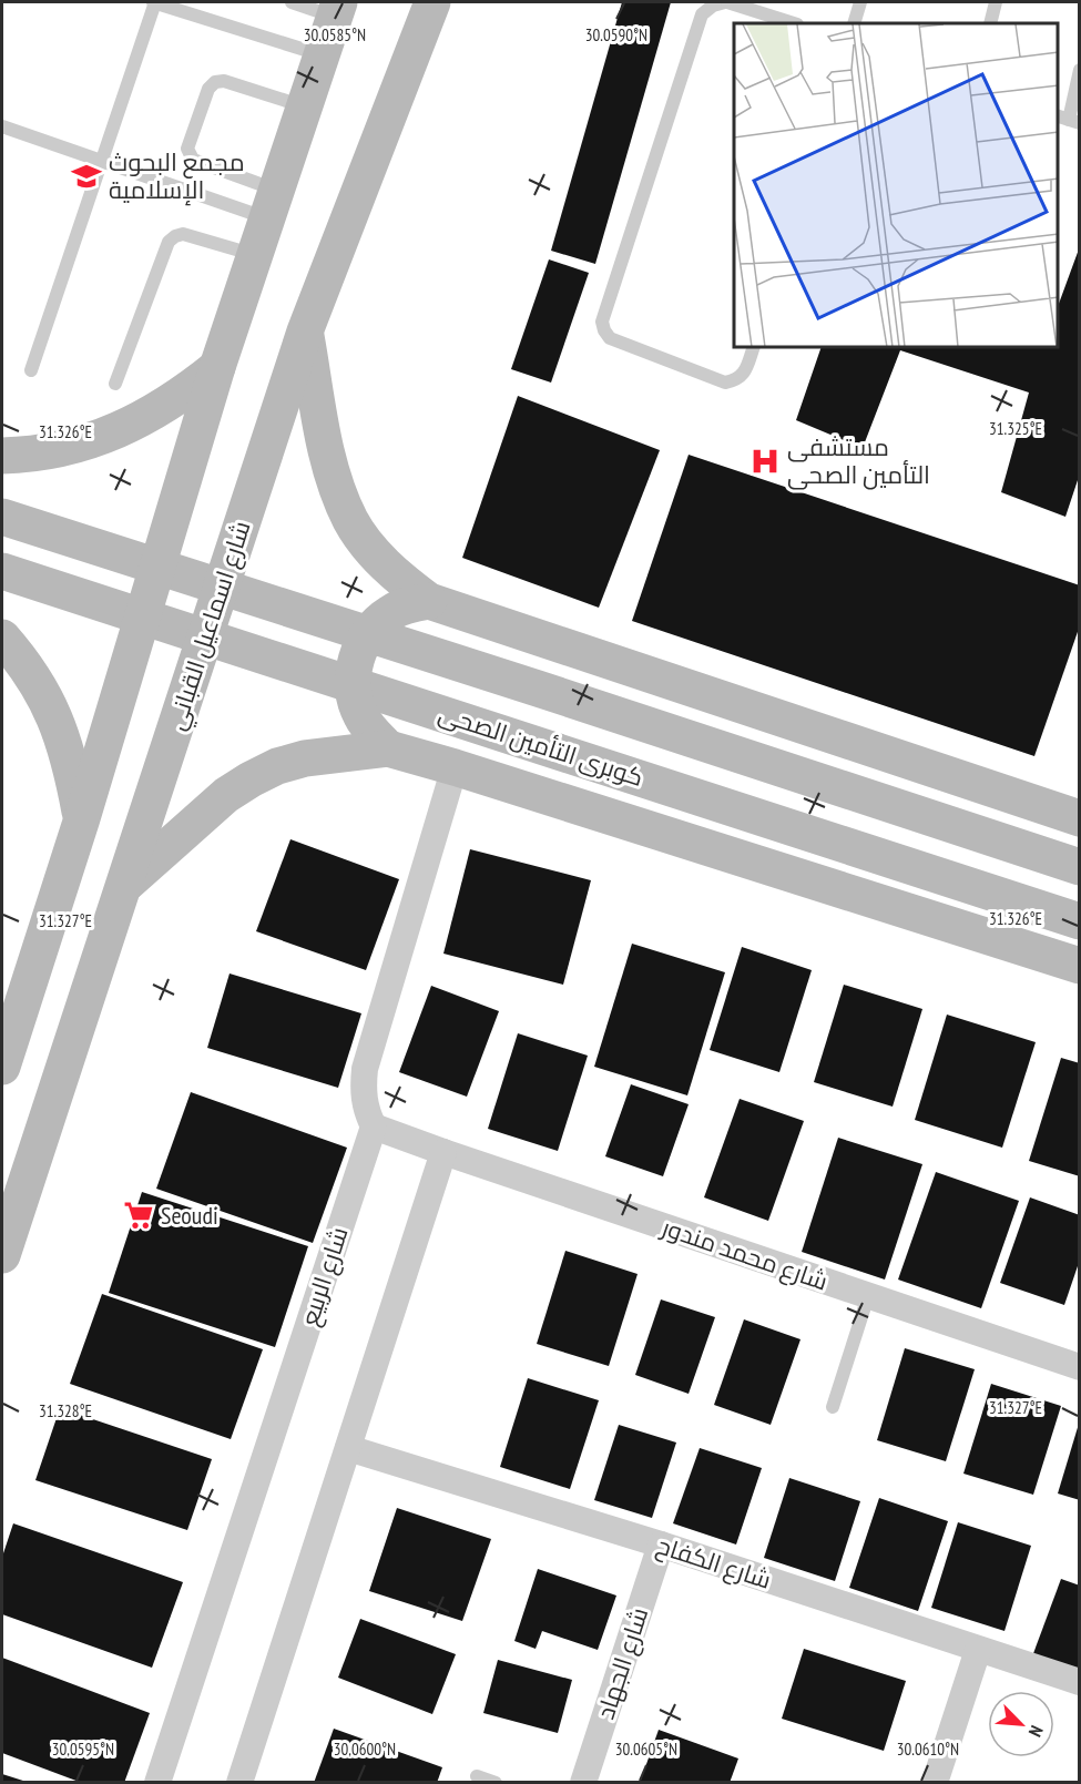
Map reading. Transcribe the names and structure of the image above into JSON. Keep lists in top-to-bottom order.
{
  "streets": {
    "main road": ["شارع اسماعيل القباني", "كوبرى التأمين الصحى"],
    "street": [
      "شارع محمد مندور",
      "شارع الربيع",
      "شارع الكفاح",
      "شارع الجهاد"
    ]
  },
  "crossings": [
    ["شارع محمد مندور", "شارع الربيع"],
    ["شارع الكفاح", "شارع الجهاد"]
  ],
  "places": {
    "school or university": ["مجمع البحوث الإسلامية"],
    "hospital": ["مستشفى التأمين الصحى"],
    "supermarket": ["Seoudi"]
  },
  "north": "bottom right",
  "coordinates": [
    "30.0585°N",
    "30.0590°N",
    "31.325°E",
    "31.326°E",
    "31.327°E",
    "31.328°E",
    "30.0595°N",
    "30.0600°N",
    "30.0605°N",
    "30.0610°N"
  ]
}
